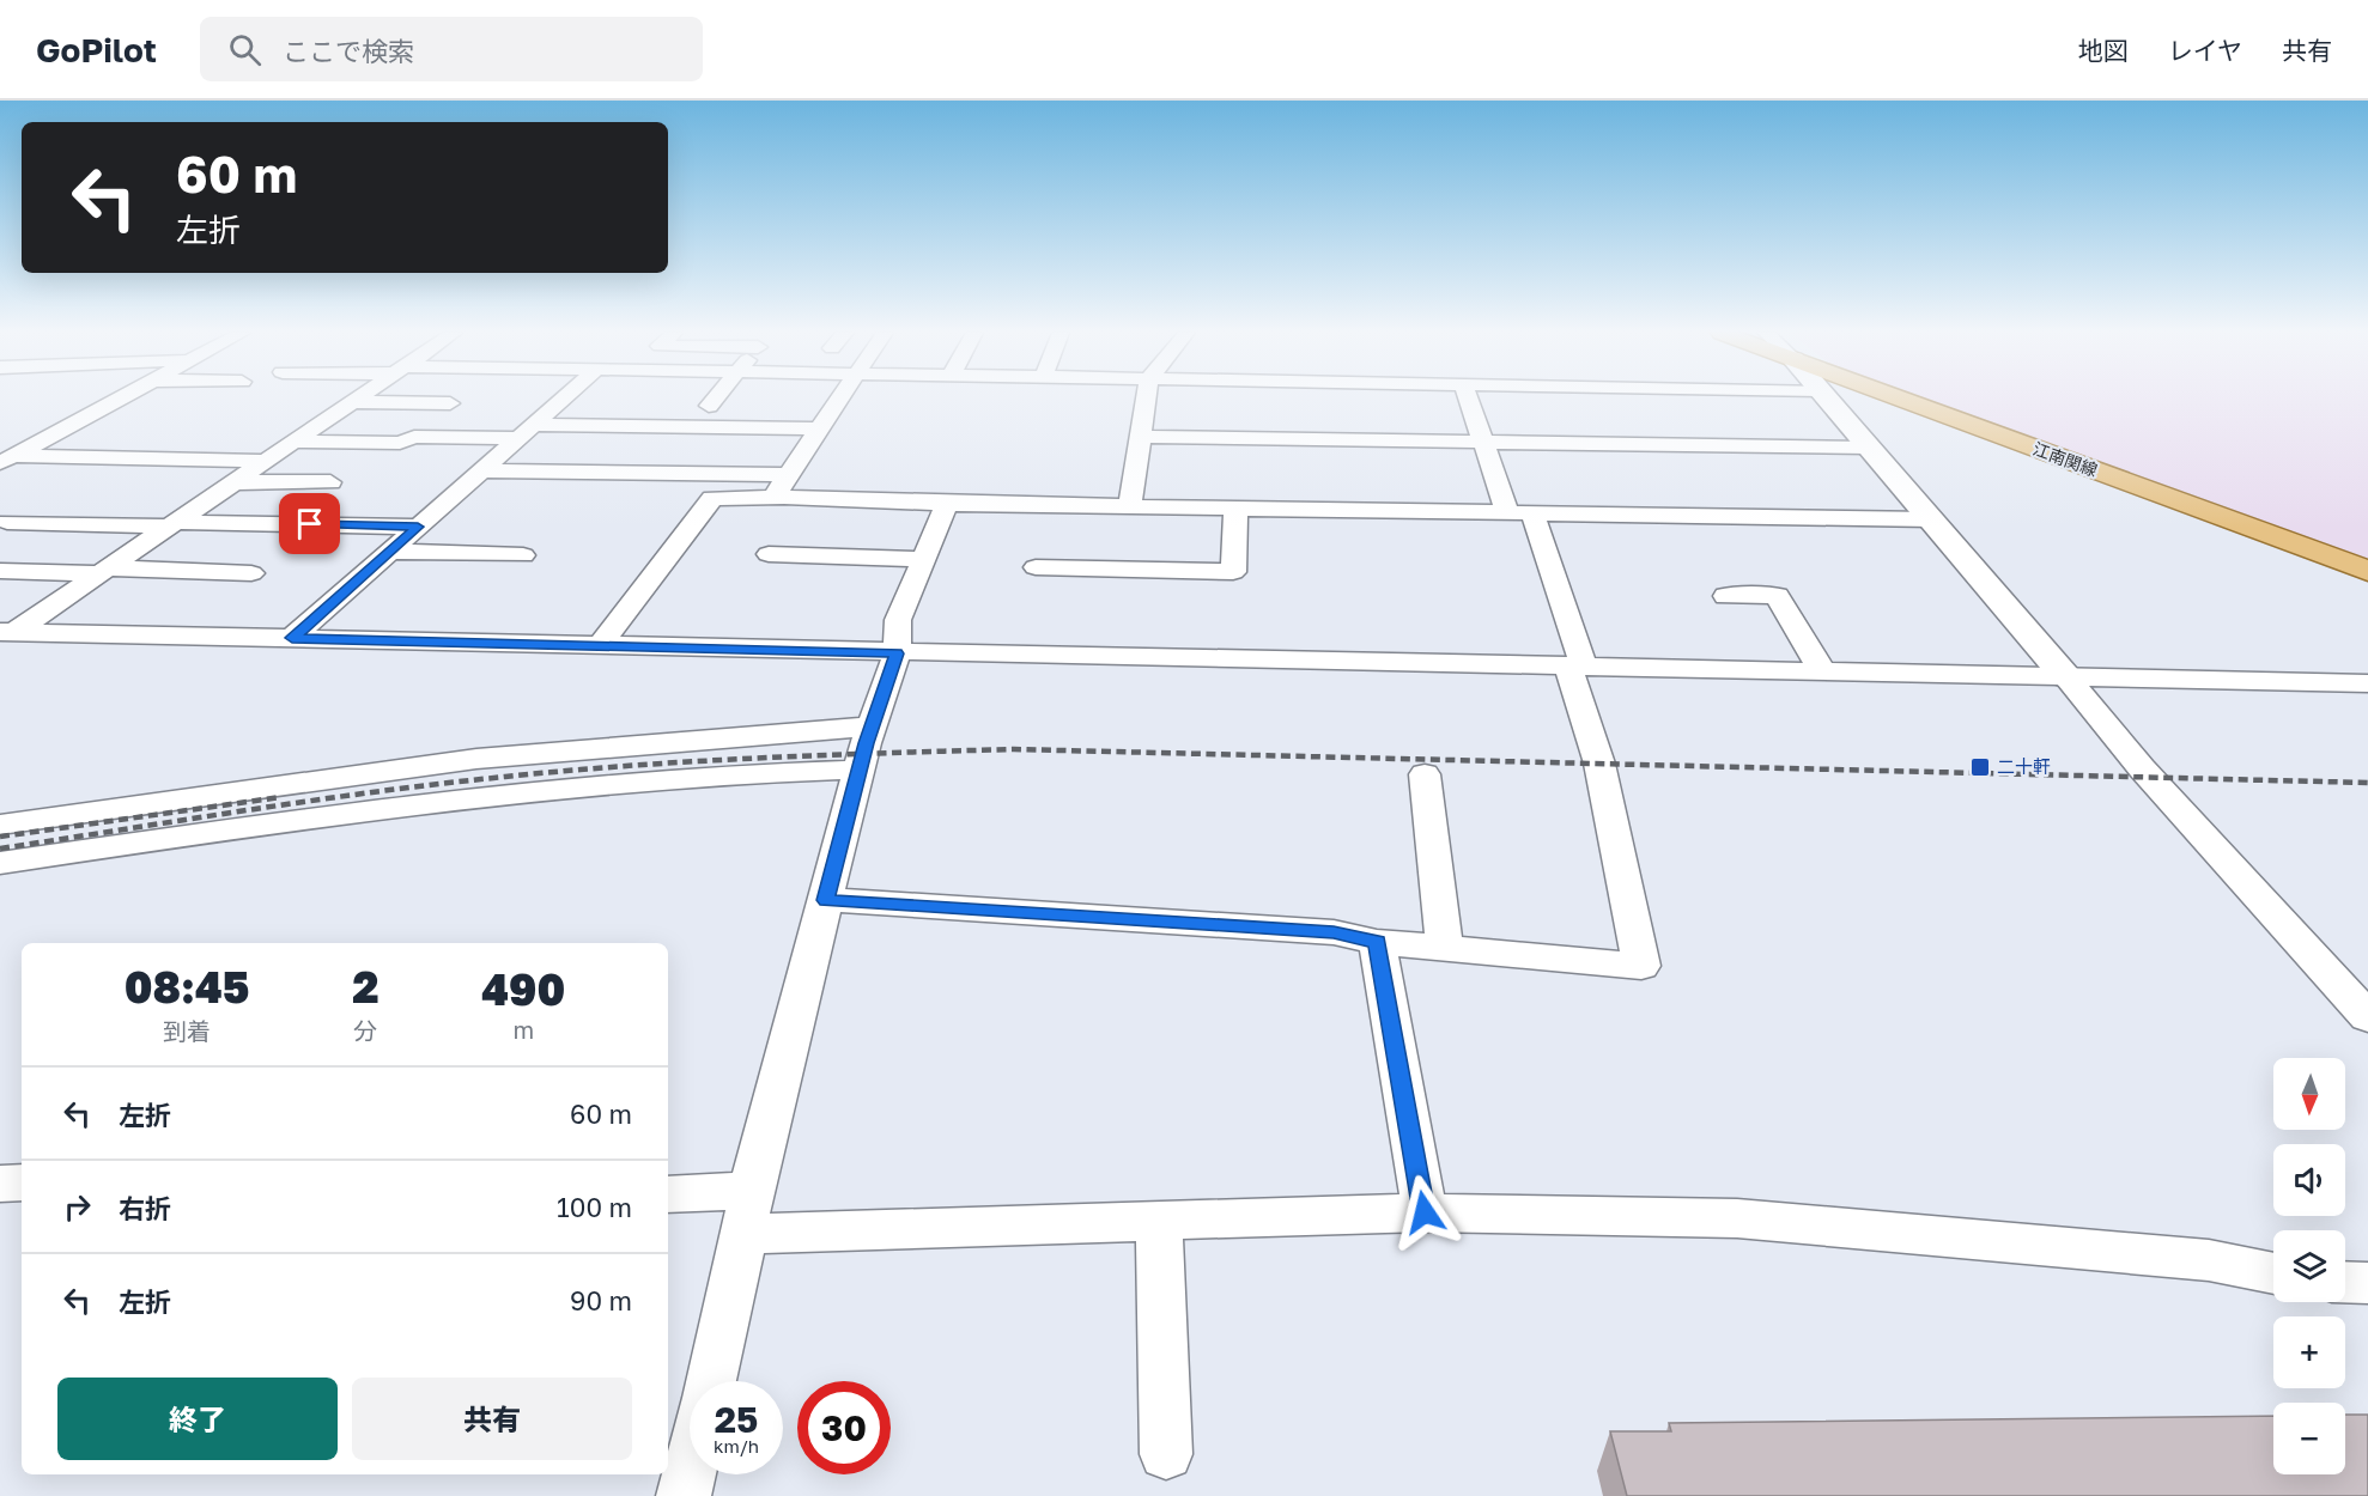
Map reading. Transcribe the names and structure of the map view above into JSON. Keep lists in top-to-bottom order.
{
  "streets": {
    "main road": ["江南関線"]
  },
  "places": {
    "transit": ["二十軒"]
  },
  "north": "bottom",
  "page": {
    "header": "GoPilot",
    "search": "ここで検索",
    "nav": ["地図", "レイヤ", "共有"],
    "turn": ["60 m", "左折"],
    "eta": [
      "08:45",
      "到着",
      "2",
      "分",
      "490",
      "m"
    ],
    "map_buttons": ["+", "−"],
    "list": [
      {
        "name": "左折",
        "value": "60 m"
      },
      {
        "name": "右折",
        "value": "100 m"
      },
      {
        "name": "左折",
        "value": "90 m"
      }
    ],
    "buttons": ["終了", "共有"],
    "speed": "25 km/h",
    "limit": "30"
  }
}
